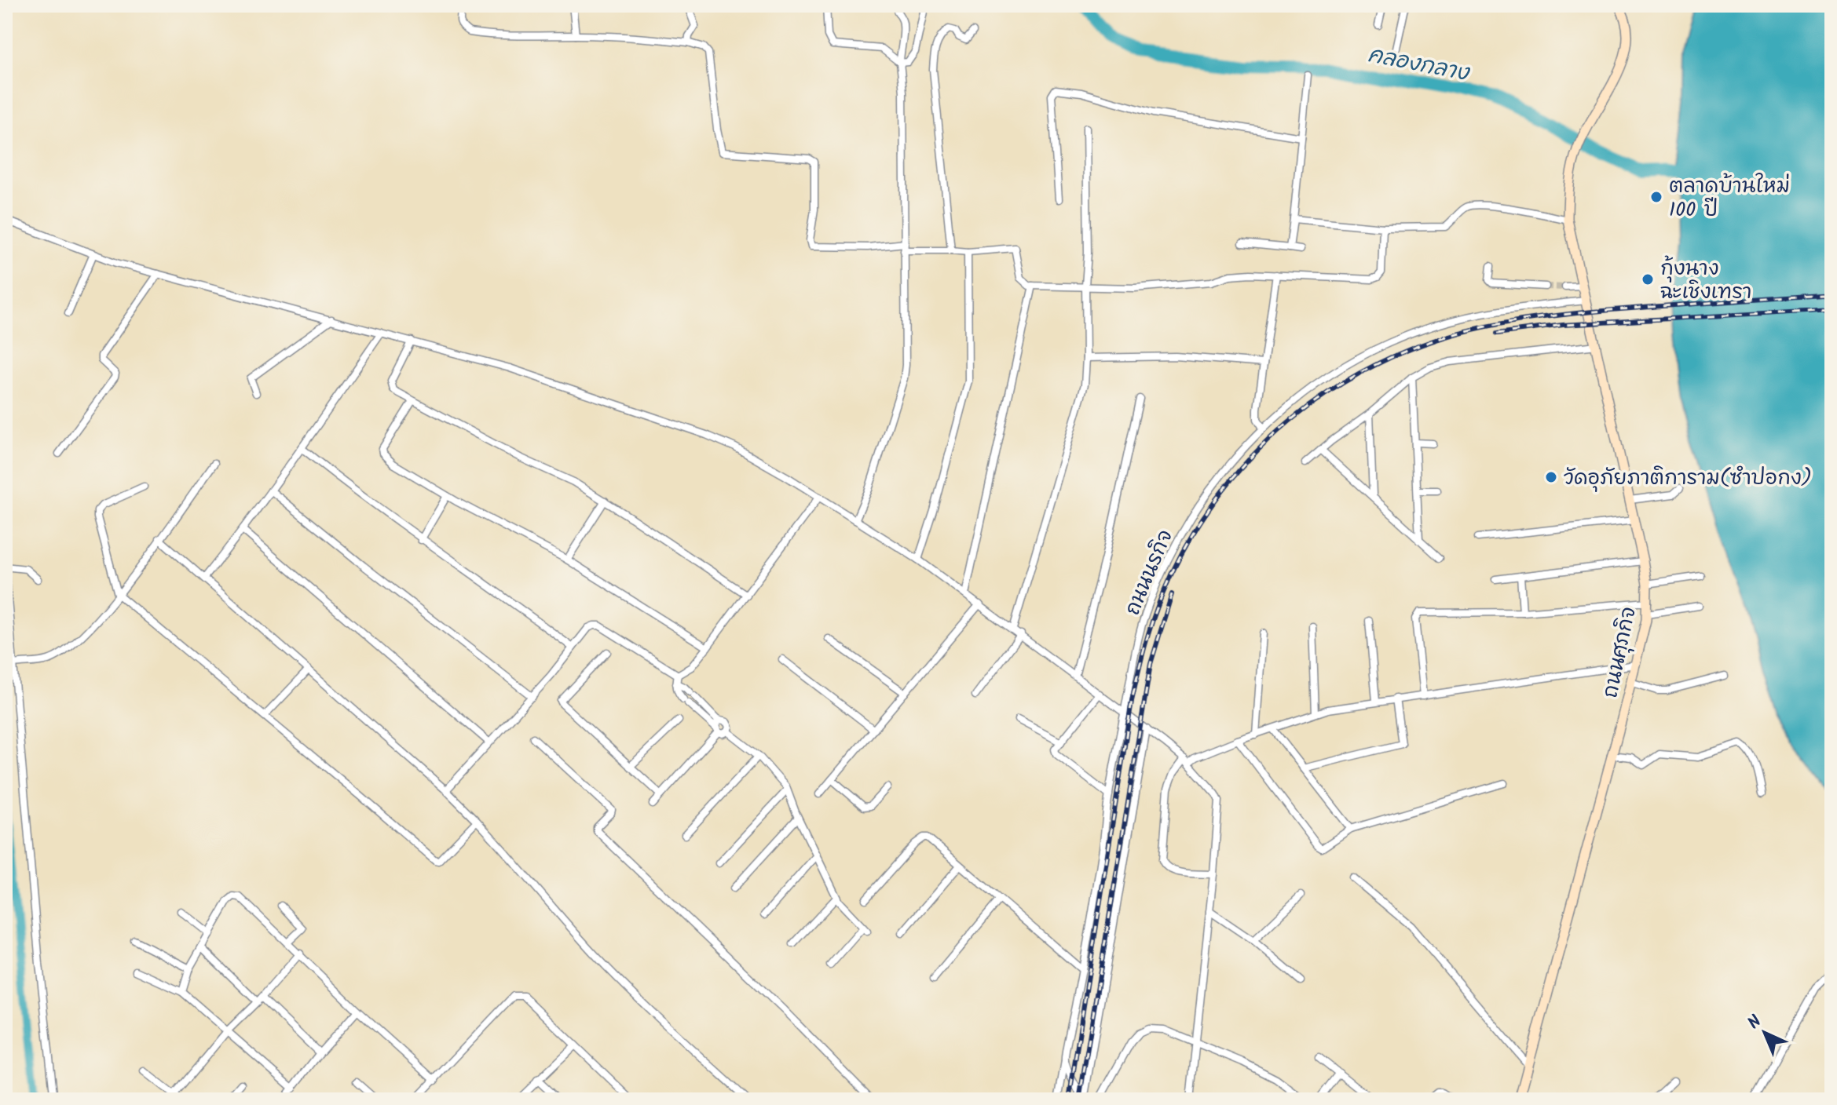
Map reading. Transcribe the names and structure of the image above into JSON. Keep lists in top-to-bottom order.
{
  "streets": {
    "main road": ["ถนนศุภกิจ"],
    "street": ["ถนนนรกิจ"]
  },
  "crossings": [
    ["ถนนนรกิจ", "ถนนศุภกิจ"]
  ],
  "water": ["คลองกลาง"],
  "places": ["ตลาดบ้านใหม่ 100 ปี", "กุ้งนาง ฉะเชิงเทรา", "วัดอุภัยภาติการาม(ซำปอกง)"],
  "north": "top left"
}
